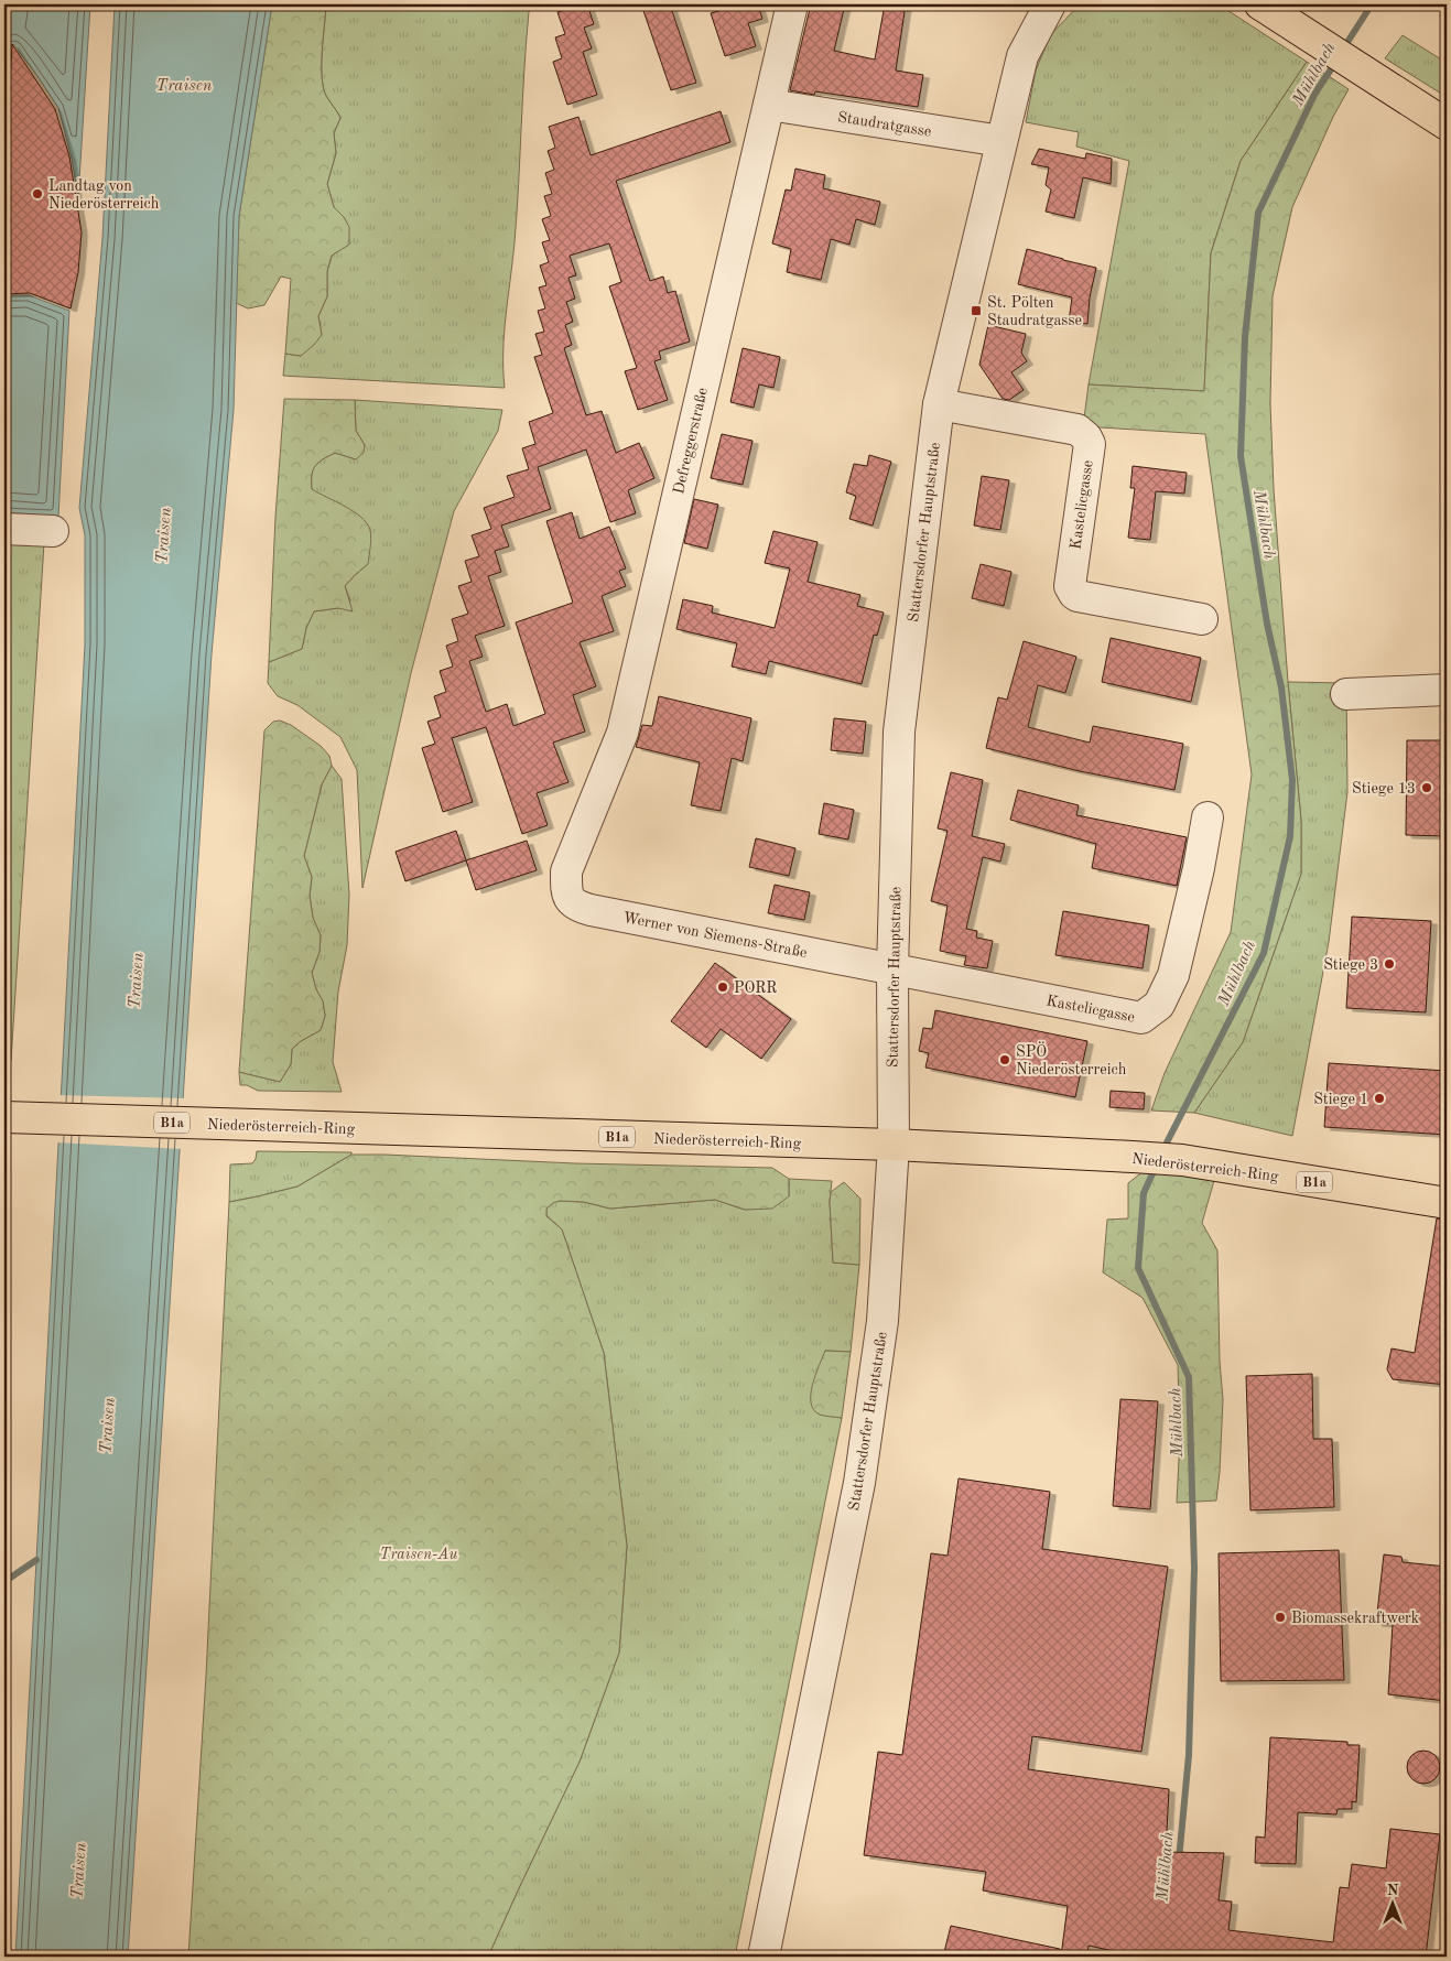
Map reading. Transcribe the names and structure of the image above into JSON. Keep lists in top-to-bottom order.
{
  "streets": {
    "main road": ["B1a", "Niederösterreich-Ring"],
    "street": [
      "Staudratgasse",
      "Defreggerstraße",
      "Kastelicgasse",
      "Stattersdorfer Hauptstraße",
      "Werner von Siemens-Straße"
    ]
  },
  "crossings": [
    ["Staudratgasse", "Defreggerstraße"],
    ["Staudratgasse", "Stattersdorfer Hauptstraße"],
    ["Defreggerstraße", "Werner von Siemens-Straße"],
    ["Kastelicgasse", "Stattersdorfer Hauptstraße"],
    ["Kastelicgasse", "Werner von Siemens-Straße"],
    ["Stattersdorfer Hauptstraße", "Werner von Siemens-Straße"],
    ["Stattersdorfer Hauptstraße", "Niederösterreich-Ring"]
  ],
  "water": ["Mühlbach", "Traisen"],
  "parks": ["Traisen-Au"],
  "places": {
    "other": [
      "Landtag von Niederösterreich",
      "Stiege 13",
      "Stiege 3",
      "PORR",
      "SPÖ Niederösterreich",
      "Stiege 1",
      "Biomassekraftwerk"
    ],
    "transit": ["St. Pölten Staudratgasse"]
  },
  "north": "top"
}
